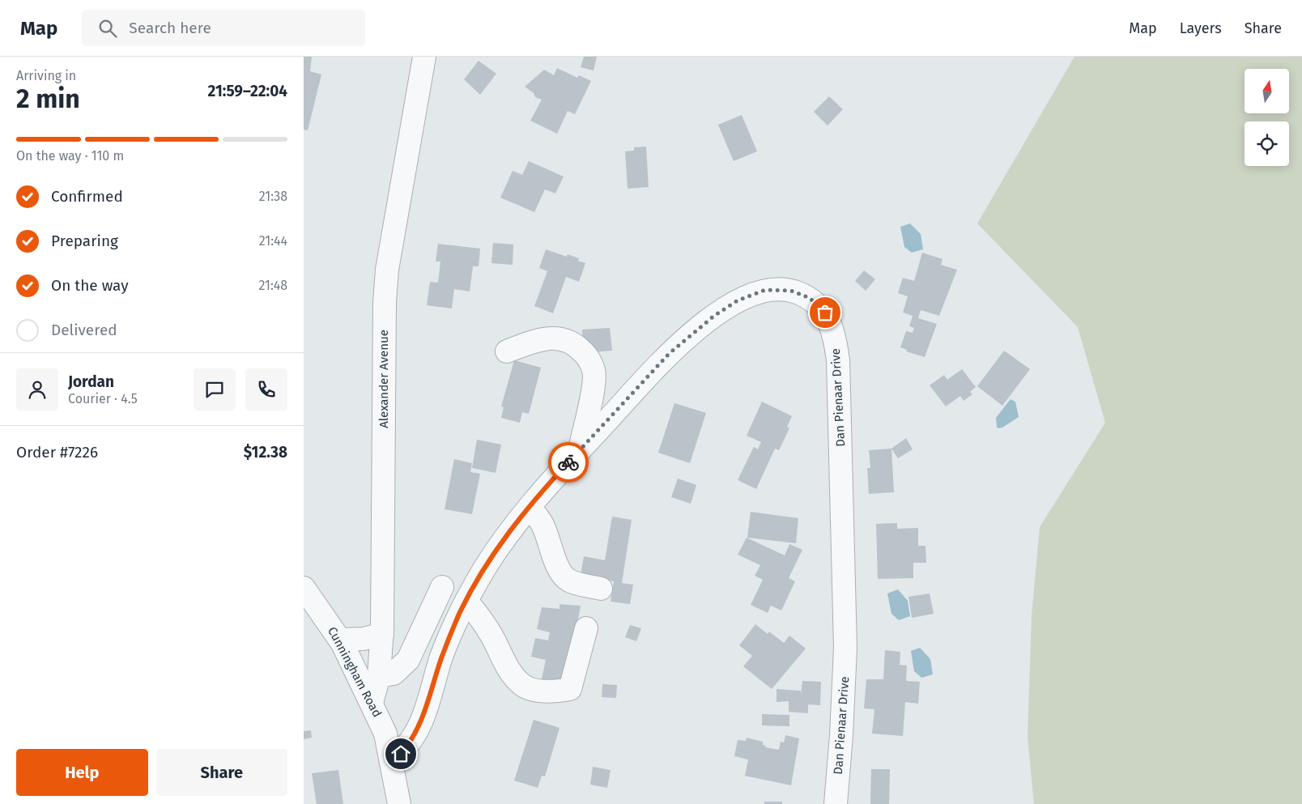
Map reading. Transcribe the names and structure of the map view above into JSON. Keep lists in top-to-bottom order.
{
  "streets": {
    "street": ["Alexander Avenue", "Dan Pienaar Drive", "Cunningham Road"]
  },
  "crossings": [
    ["Alexander Avenue", "Cunningham Road"],
    ["Dan Pienaar Drive", "Cunningham Road"]
  ],
  "north": "top",
  "page": {
    "header": "Map",
    "search": "Search here",
    "nav": ["Map", "Layers", "Share"],
    "heading": ["2 min", "Arriving in", "21:59–22:04"],
    "panel": [
      "Jordan",
      "Courier · 4.5",
      "Order #7226",
      "$12.38"
    ],
    "bar": "On the way · 110 m",
    "list": [
      ["Confirmed", "21:38"],
      ["Preparing", "21:44"],
      ["On the way", "21:48"],
      "Delivered"
    ],
    "buttons": ["Help", "Share"]
  }
}
